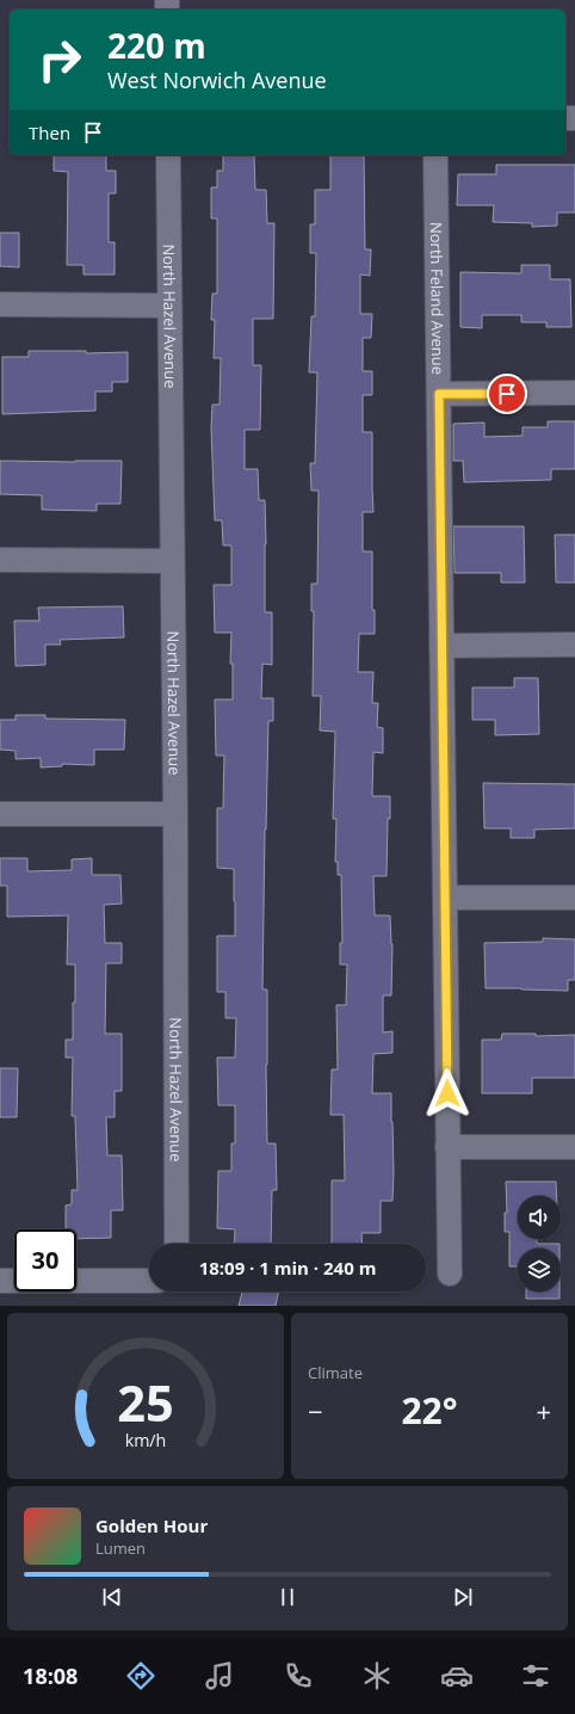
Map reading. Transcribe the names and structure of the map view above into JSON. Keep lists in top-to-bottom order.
{
  "streets": {
    "street": ["North Feland Avenue", "North Hazel Avenue"]
  },
  "page": {
    "turn": ["220 m", "West Norwich Avenue"],
    "then": "Then",
    "limit": "30",
    "trip": "18:09 · 1 min · 240 m",
    "tile": "Climate",
    "heat": ["−", "22°", "+"],
    "song": ["Golden Hour", "Lumen"],
    "tabs": "18:08",
    "gauge": ["25", "km/h"]
  }
}
